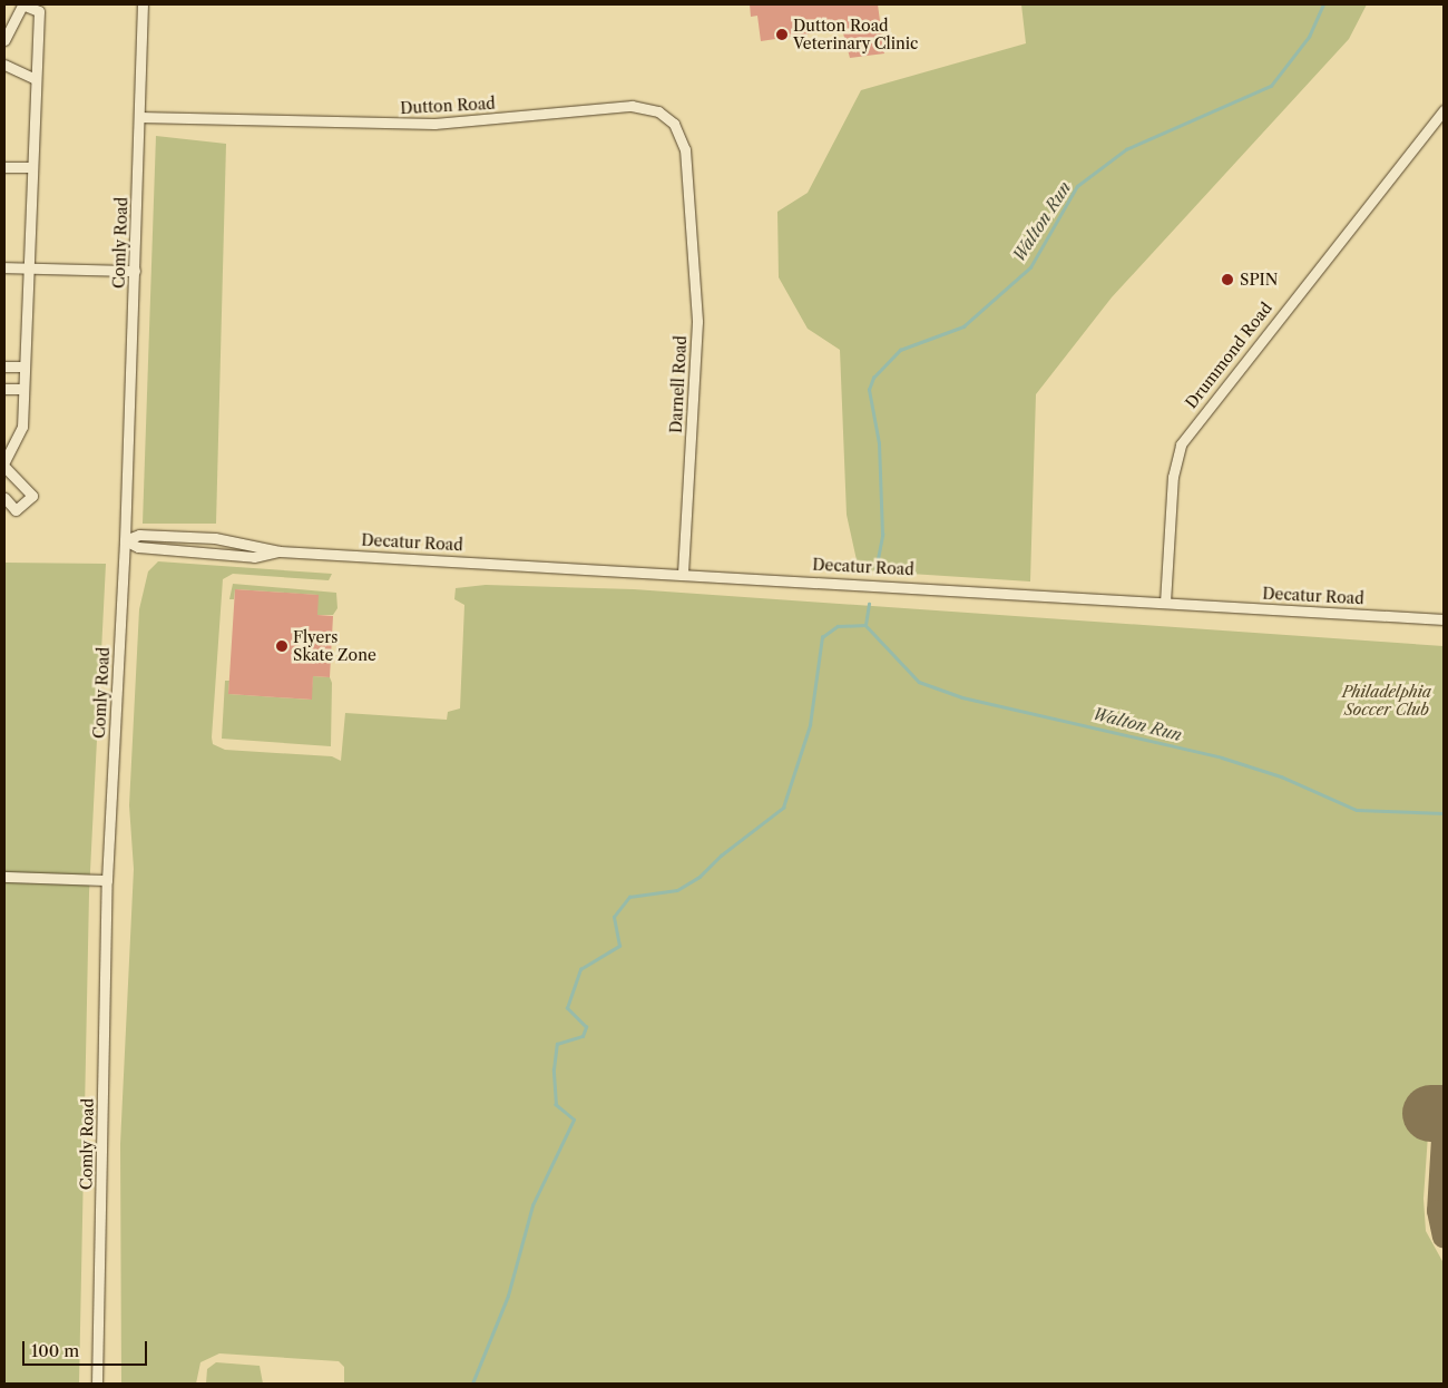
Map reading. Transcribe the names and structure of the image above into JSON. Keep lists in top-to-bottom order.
{
  "streets": {
    "street": [
      "Dutton Road",
      "Comly Road",
      "Drummond Road",
      "Darnell Road",
      "Decatur Road"
    ]
  },
  "crossings": [
    ["Dutton Road", "Comly Road"],
    ["Dutton Road", "Darnell Road"],
    ["Comly Road", "Decatur Road"],
    ["Drummond Road", "Decatur Road"],
    ["Darnell Road", "Decatur Road"]
  ],
  "water": ["Walton Run"],
  "parks": ["Philadelphia Soccer Club"],
  "places": ["Dutton Road Veterinary Clinic", "SPIN", "Flyers Skate Zone"],
  "scale_bar": "100 m"
}
